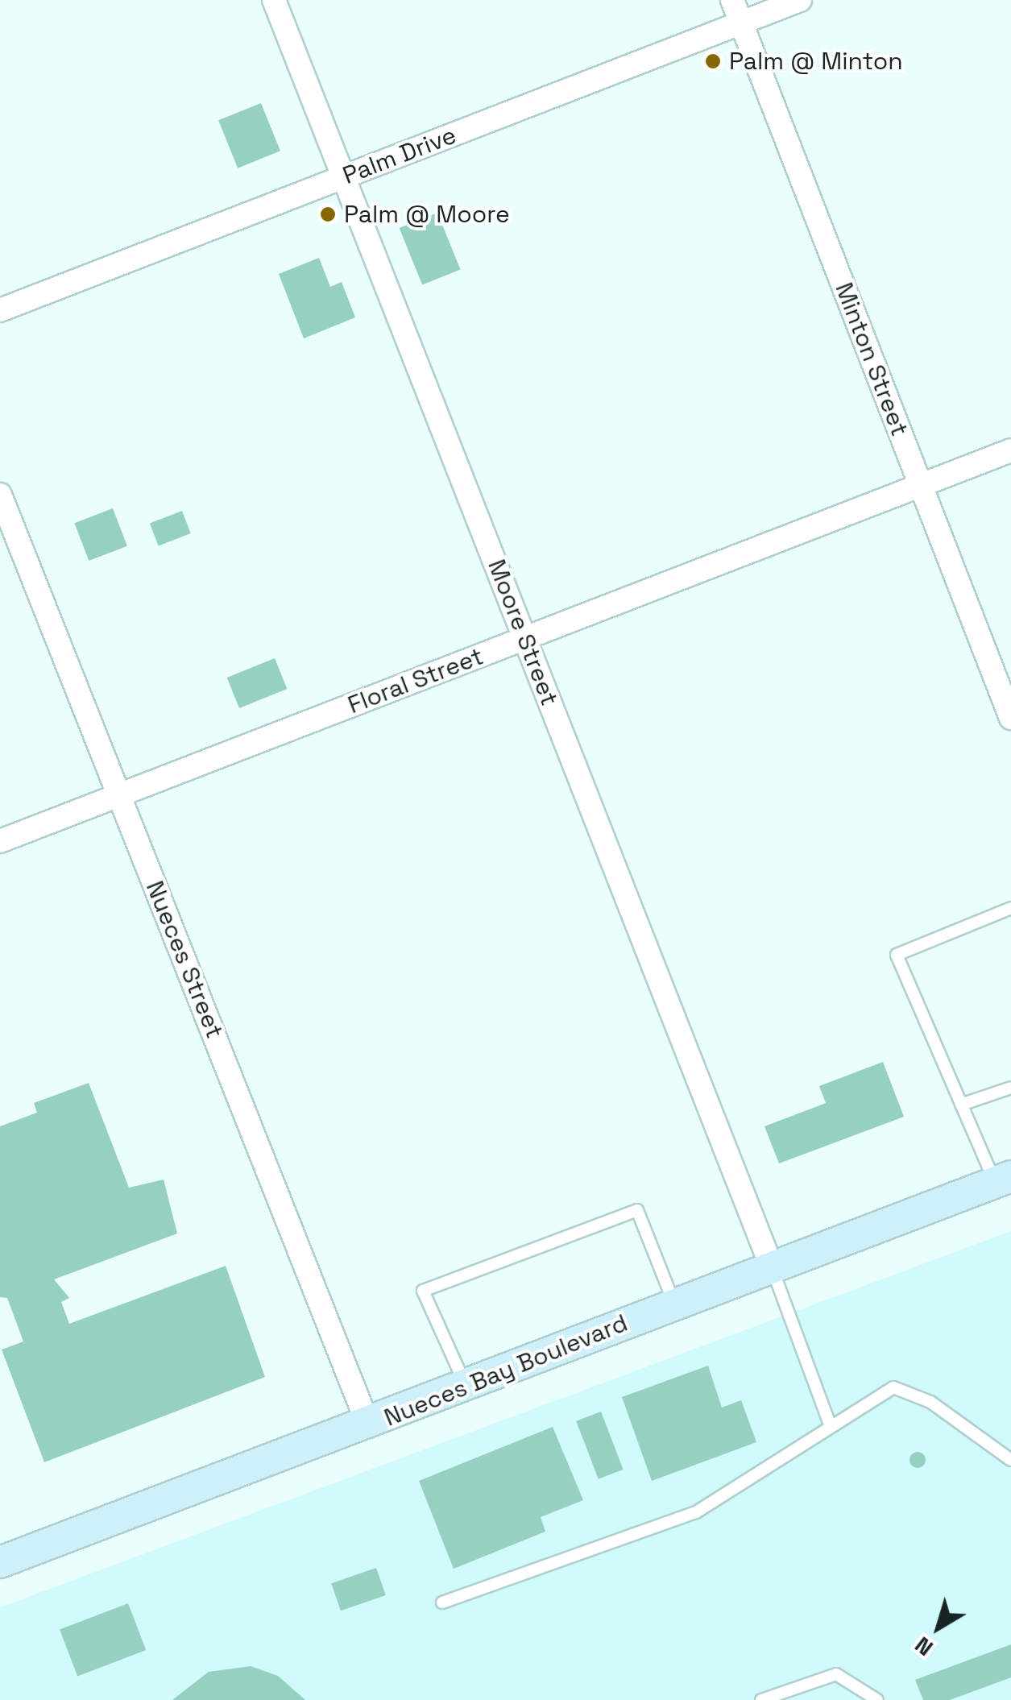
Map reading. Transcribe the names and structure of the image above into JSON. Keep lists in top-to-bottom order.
{
  "streets": {
    "street": [
      "Palm Drive",
      "Minton Street",
      "Moore Street",
      "Floral Street",
      "Nueces Street",
      "Nueces Bay Boulevard"
    ]
  },
  "crossings": [
    ["Palm Drive", "Minton Street"],
    ["Palm Drive", "Moore Street"],
    ["Minton Street", "Floral Street"],
    ["Moore Street", "Floral Street"],
    ["Moore Street", "Nueces Bay Boulevard"],
    ["Floral Street", "Nueces Street"],
    ["Nueces Street", "Nueces Bay Boulevard"]
  ],
  "places": ["Palm @ Minton", "Palm @ Moore"],
  "north": "bottom left"
}
